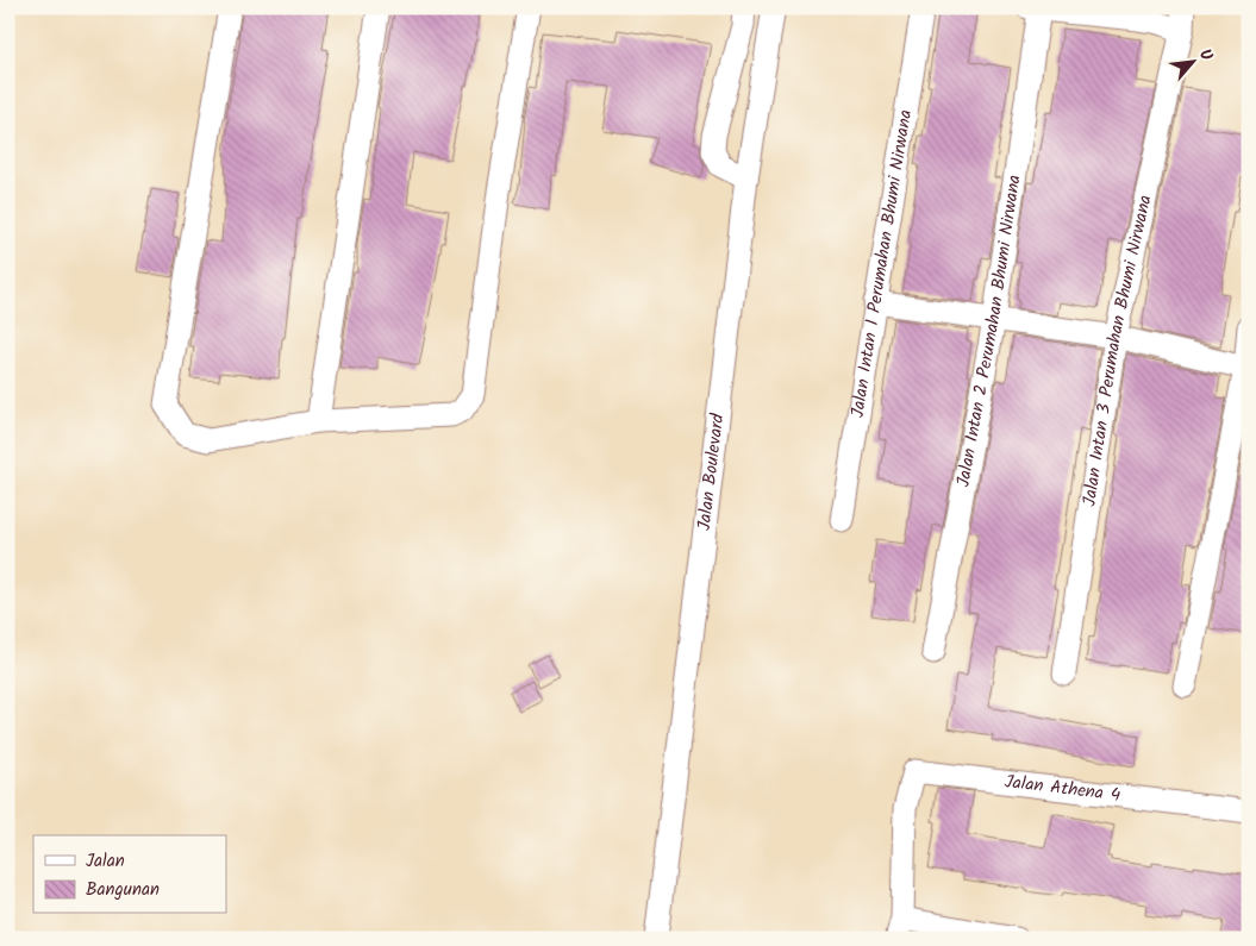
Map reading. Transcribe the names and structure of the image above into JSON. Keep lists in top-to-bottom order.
{
  "streets": {
    "street": [
      "Jalan Intan 1 Perumahan Bhumi Nirwana",
      "Jalan Intan 2 Perumahan Bhumi Nirwana",
      "Jalan Intan 3 Perumahan Bhumi Nirwana",
      "Jalan Boulevard",
      "Jalan Athena 4"
    ]
  },
  "legend": ["Jalan", "Bangunan"],
  "north": "top right"
}
